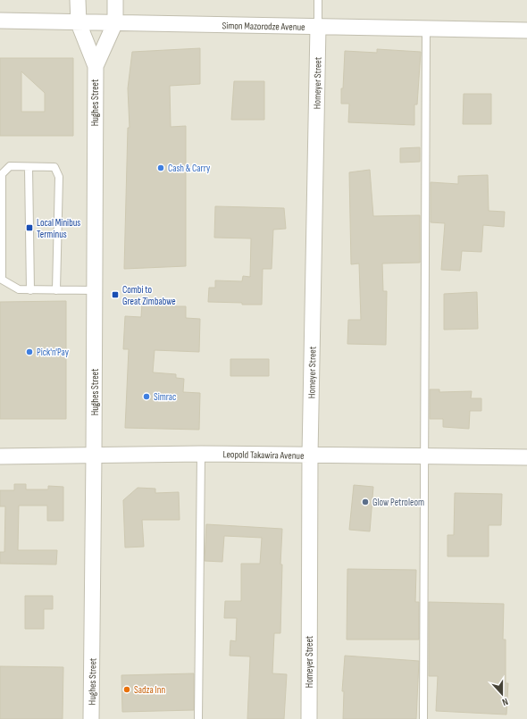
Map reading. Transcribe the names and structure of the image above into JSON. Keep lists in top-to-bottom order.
{
  "streets": {
    "street": [
      "Simon Mazorodze Avenue",
      "Homeyer Street",
      "Hughes Street",
      "Leopold Takawira Avenue"
    ]
  },
  "crossings": [
    ["Simon Mazorodze Avenue", "Homeyer Street"],
    ["Homeyer Street", "Leopold Takawira Avenue"],
    ["Hughes Street", "Leopold Takawira Avenue"]
  ],
  "places": {
    "other": [
      "Cash & Carry",
      "Pick'n'Pay",
      "Simrac",
      "Glow Petroleom",
      "Sadza Inn"
    ],
    "transit": ["Local Minibus Terminus", "Combi to Great Zimbabwe"]
  },
  "north": "bottom"
}
